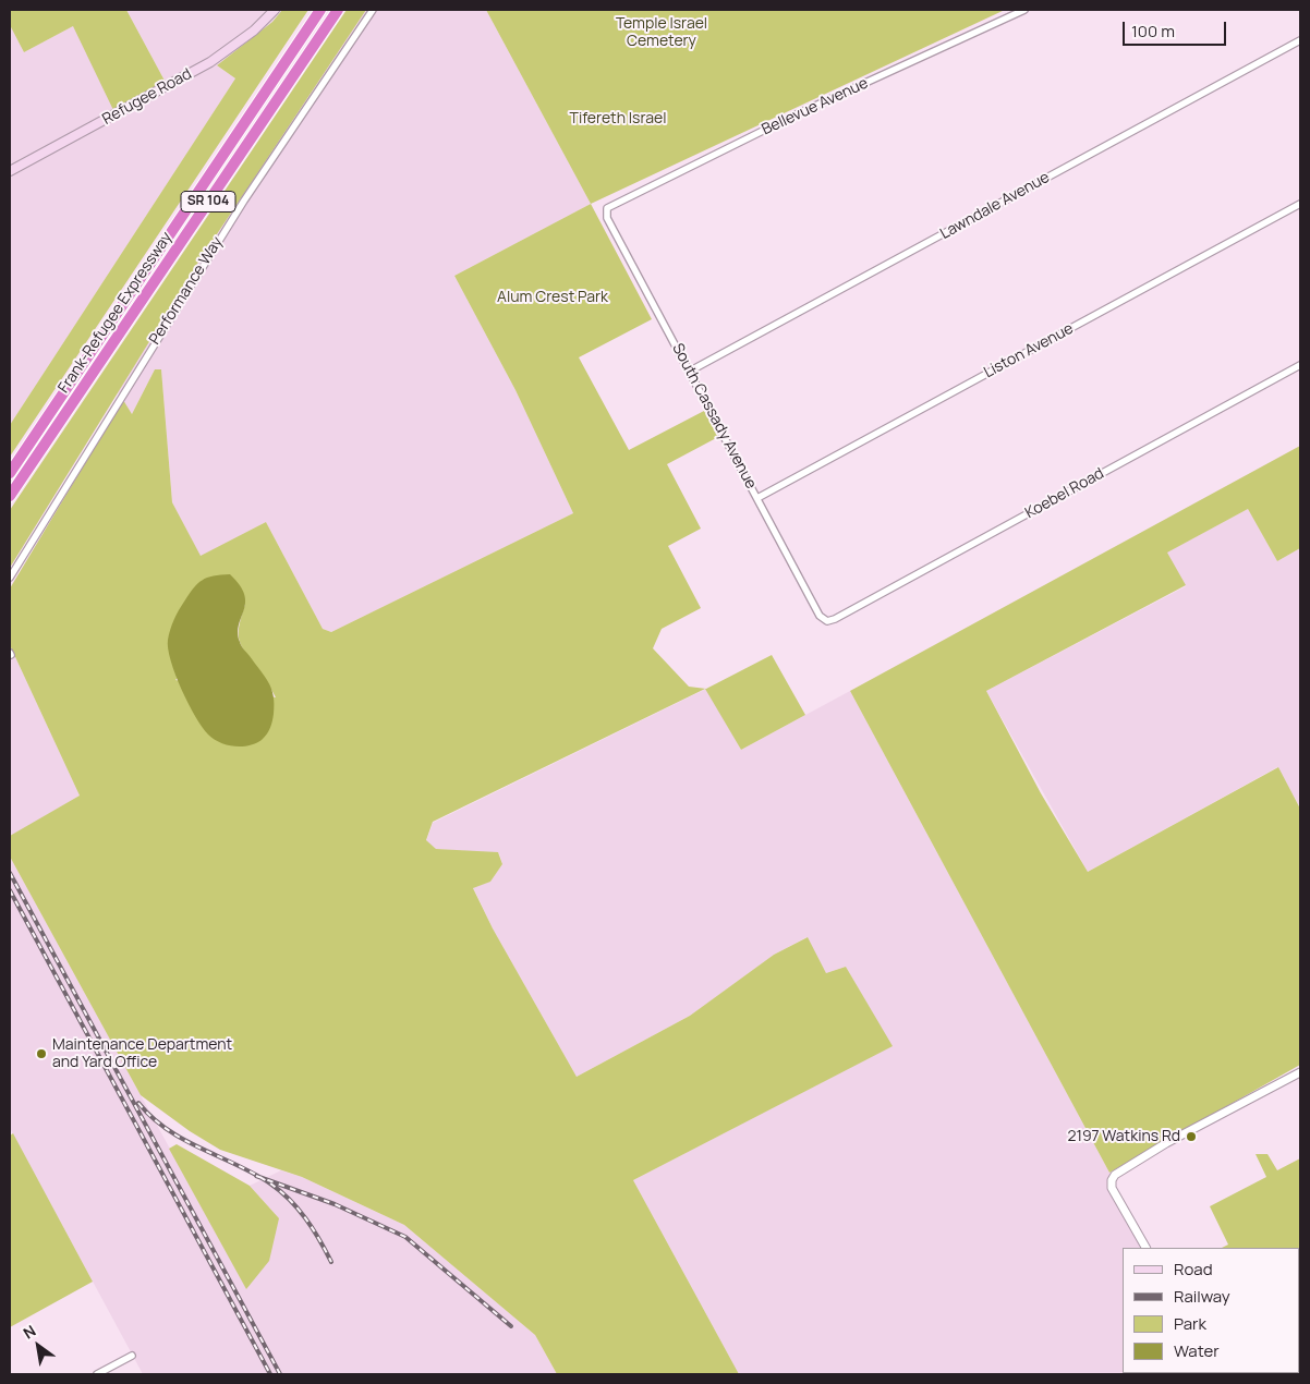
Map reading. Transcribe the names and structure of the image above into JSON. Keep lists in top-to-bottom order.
{
  "streets": {
    "highway": ["SR 104", "Frank-Refugee Expressway"],
    "main road": ["Refugee Road"],
    "street": [
      "Bellevue Avenue",
      "Lawndale Avenue",
      "Performance Way",
      "Liston Avenue",
      "South Cassady Avenue",
      "Koebel Road"
    ]
  },
  "crossings": [
    ["Bellevue Avenue", "South Cassady Avenue"],
    ["Lawndale Avenue", "South Cassady Avenue"],
    ["Liston Avenue", "South Cassady Avenue"],
    ["South Cassady Avenue", "Koebel Road"]
  ],
  "parks": ["Temple Israel Cemetery", "Tifereth Israel", "Alum Crest Park"],
  "places": ["Maintenance Department and Yard Office", "2197 Watkins Rd"],
  "legend": [
    "Road",
    "Railway",
    "Park",
    "Water"
  ],
  "scale_bar": "100 m",
  "north": "top left"
}
